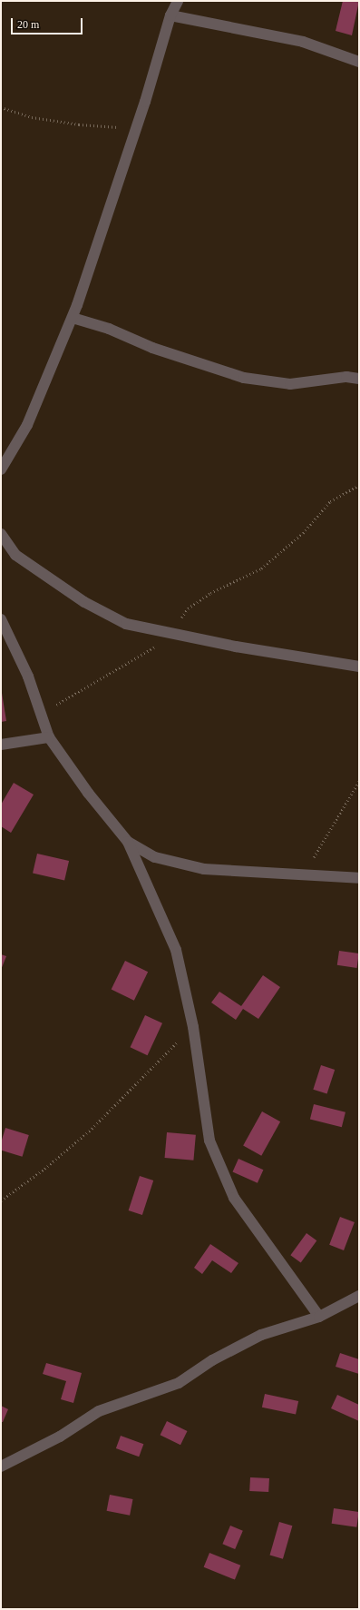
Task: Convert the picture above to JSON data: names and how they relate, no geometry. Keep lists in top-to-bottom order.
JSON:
{
  "scale_bar": "20 m"
}
